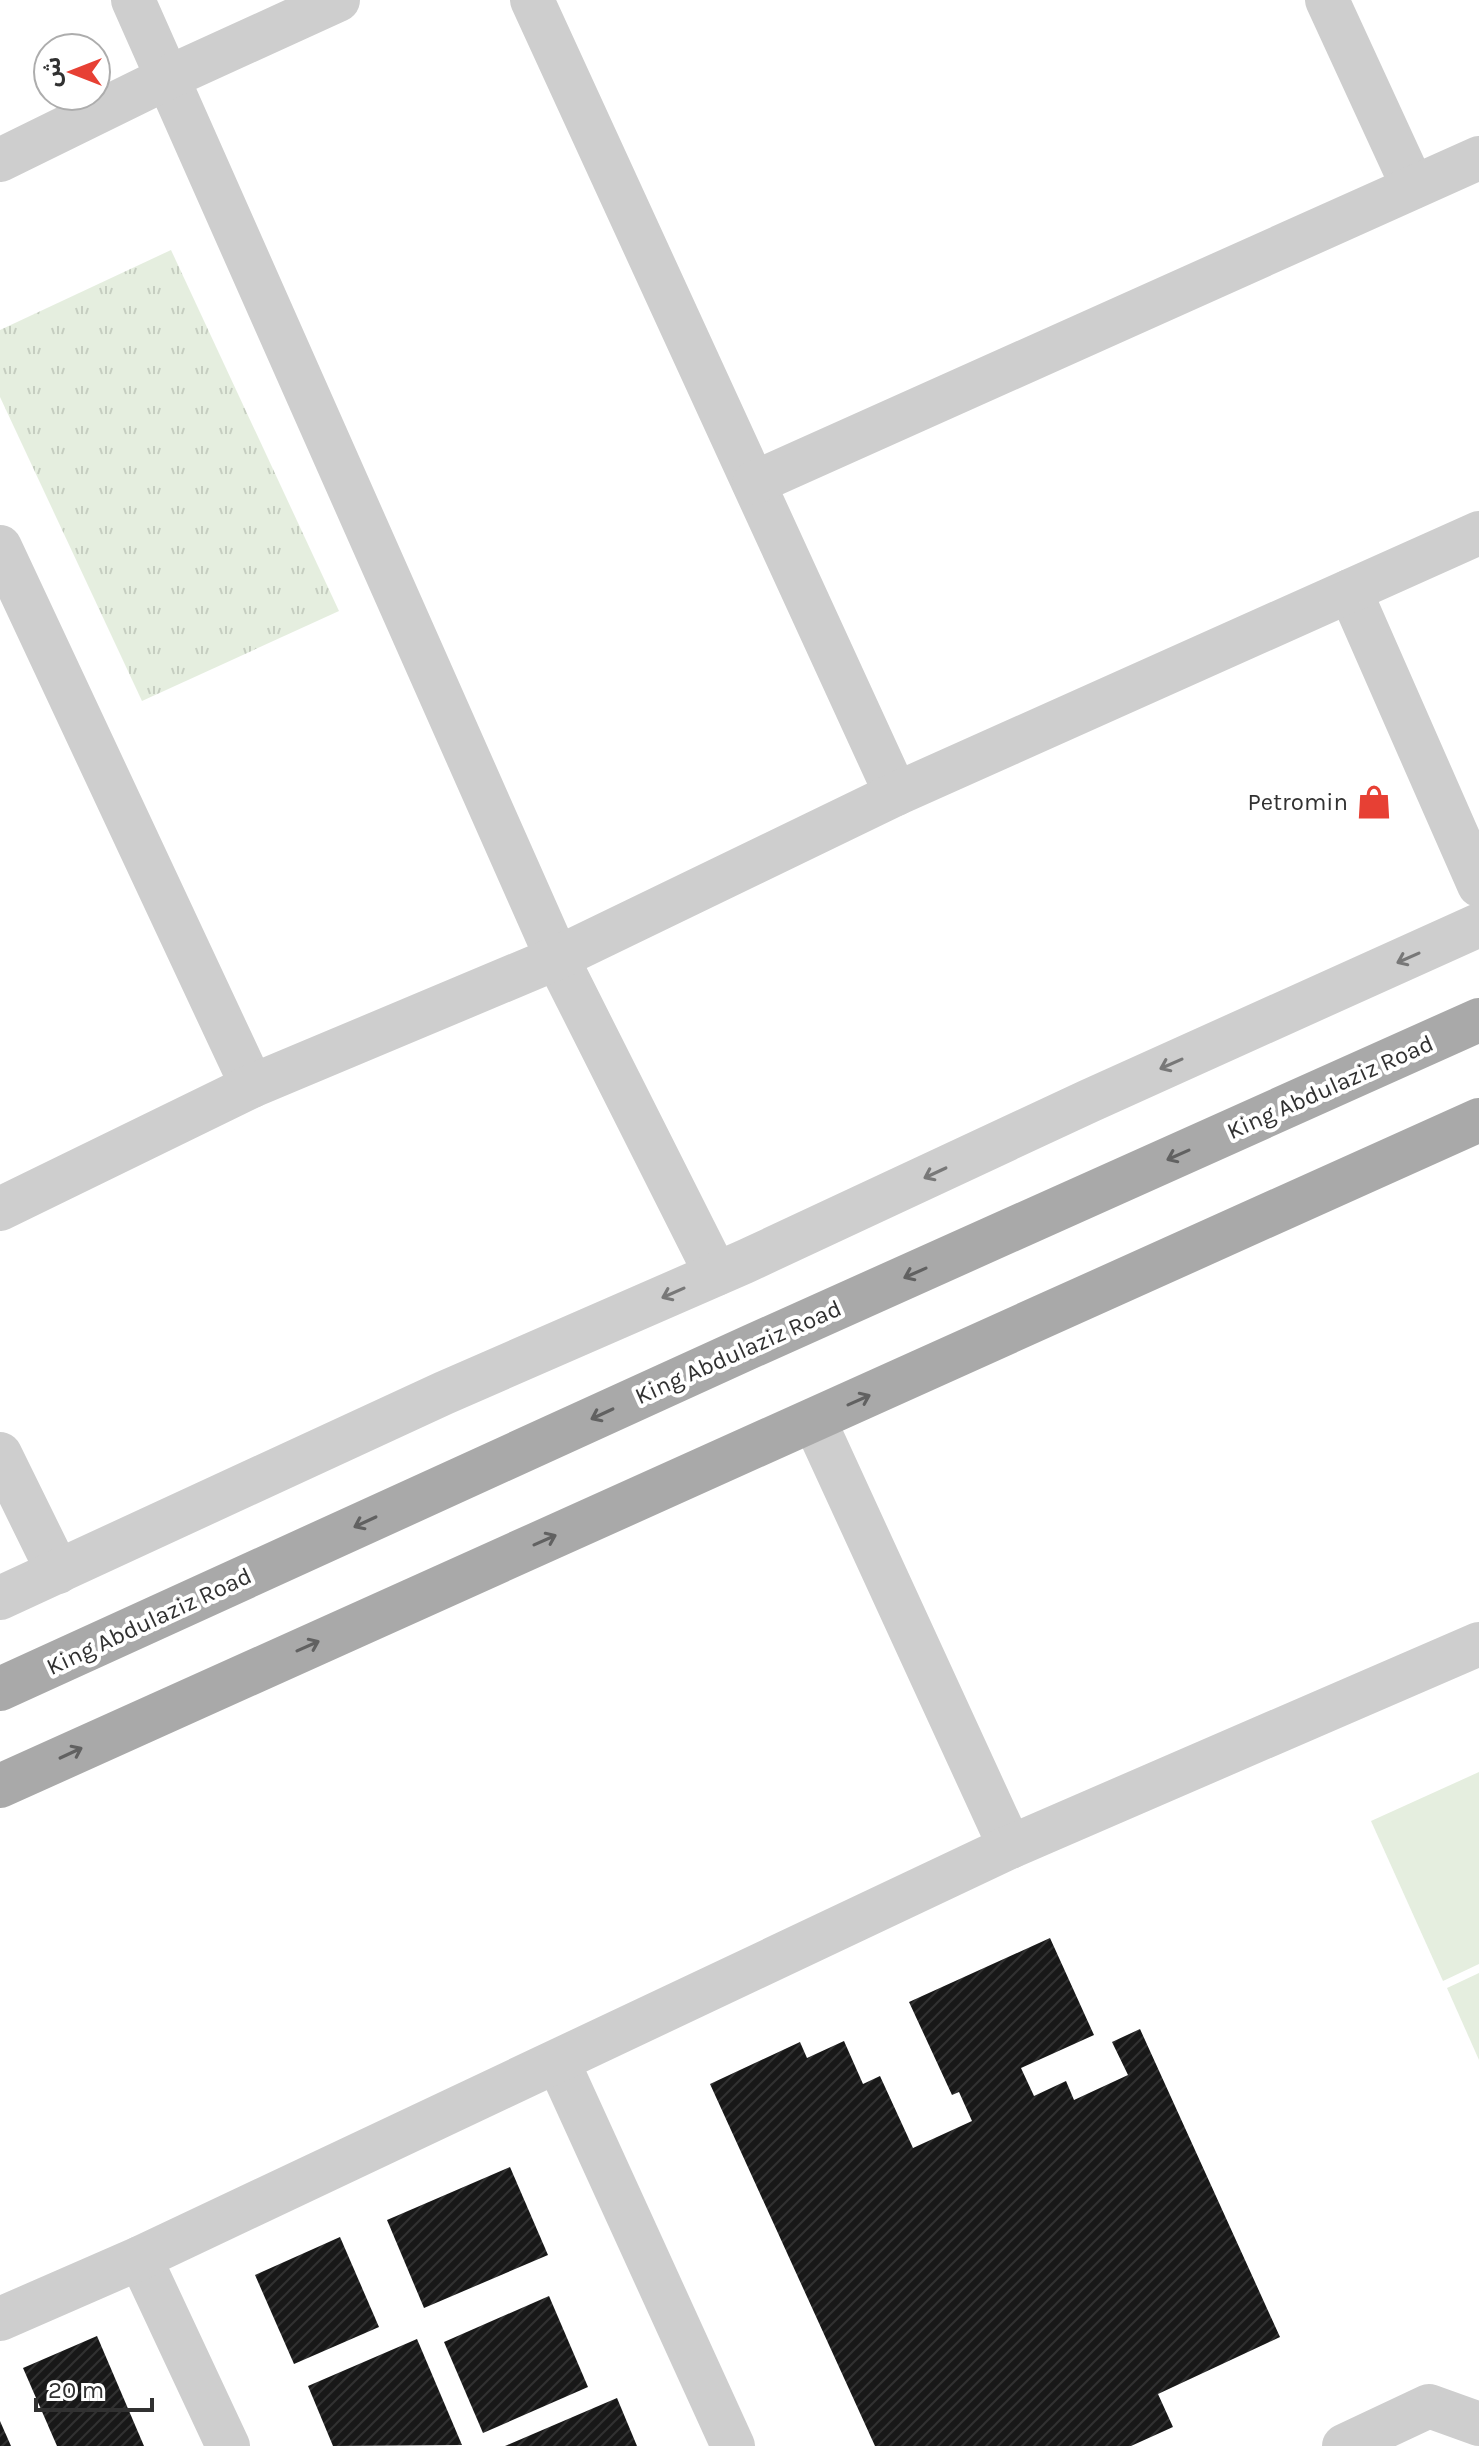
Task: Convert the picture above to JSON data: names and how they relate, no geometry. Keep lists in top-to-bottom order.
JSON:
{
  "streets": {
    "main road": ["King Abdulaziz Road"]
  },
  "places": {
    "shop": ["Petromin"]
  },
  "scale_bar": "20 m",
  "north": "left"
}
